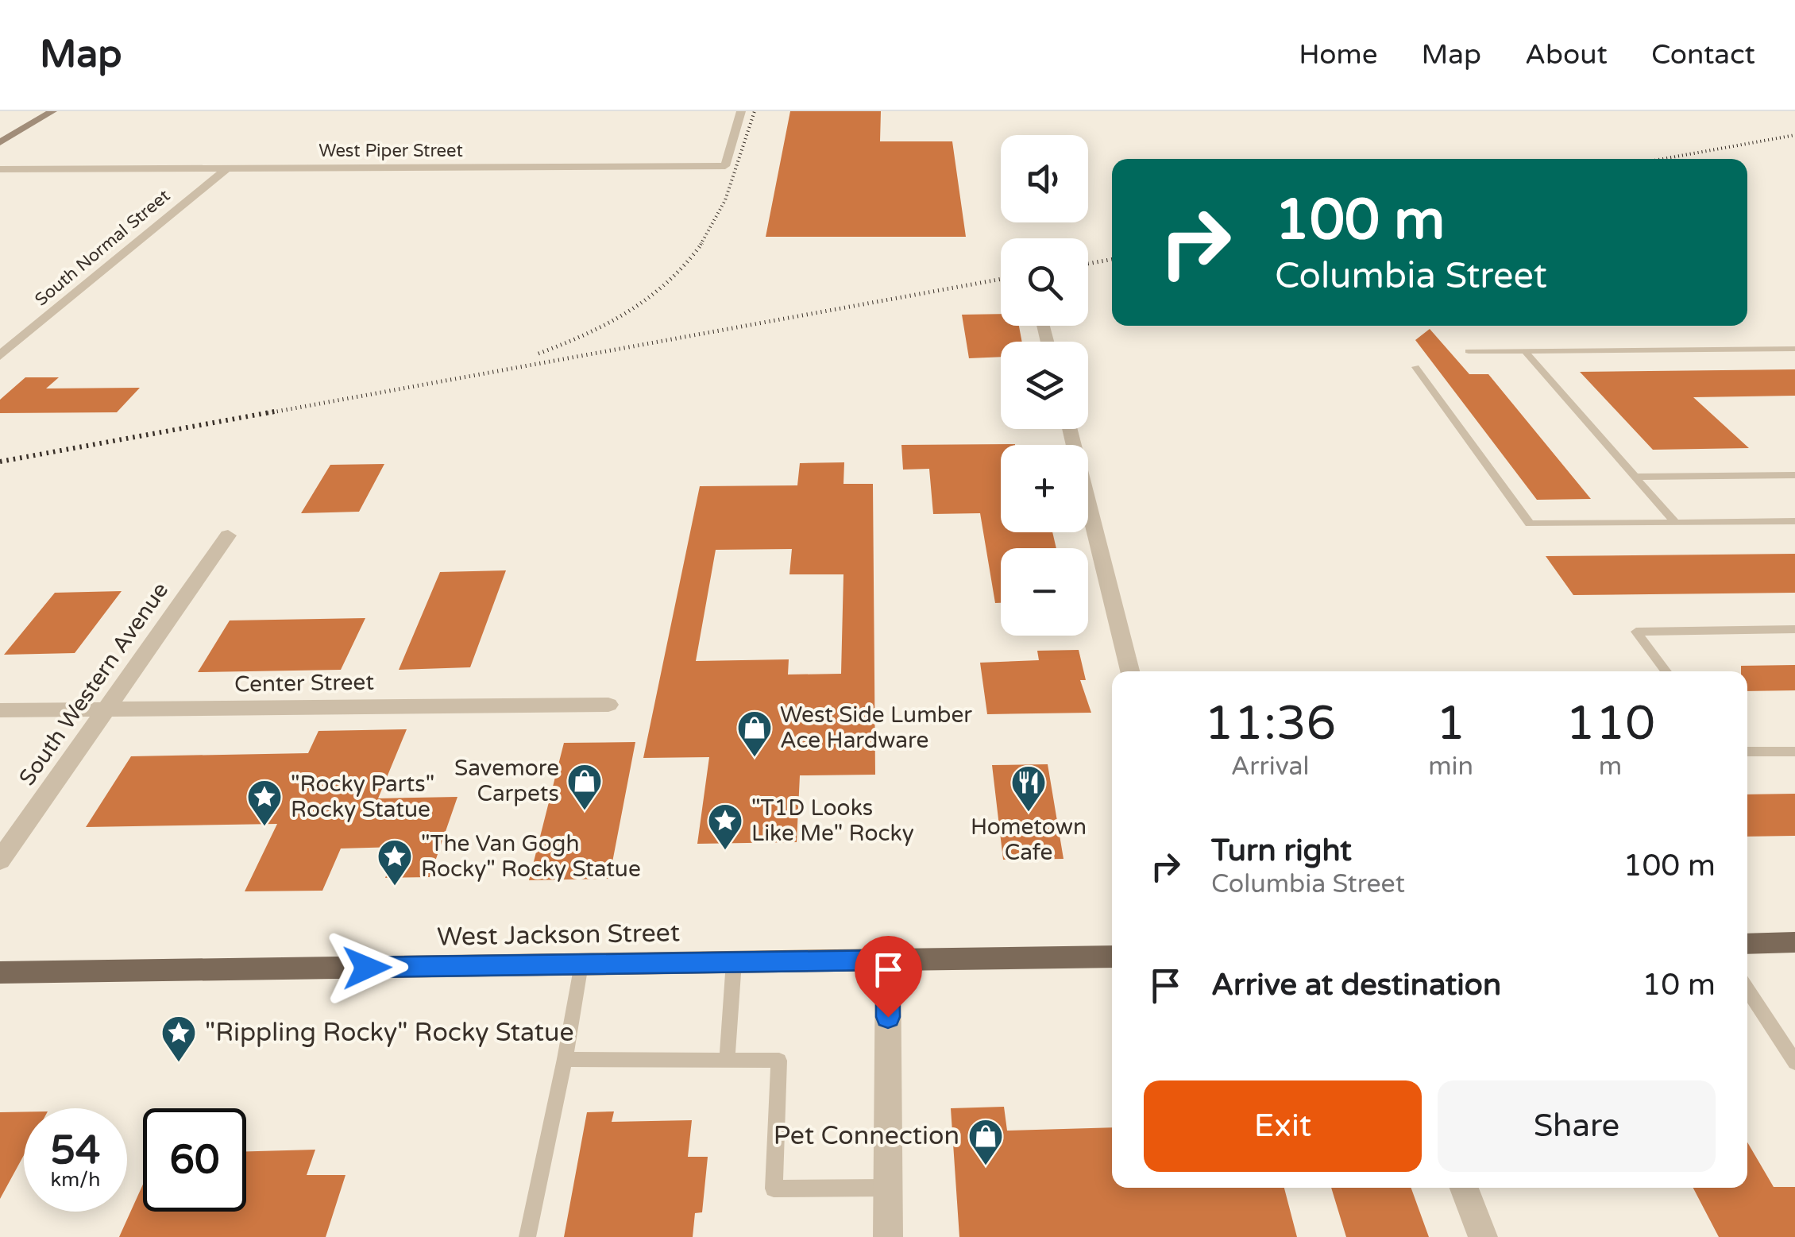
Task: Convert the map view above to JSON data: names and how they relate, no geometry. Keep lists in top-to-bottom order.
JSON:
{
  "streets": {
    "main road": ["West Jackson Street"],
    "street": [
      "West Piper Street",
      "South Normal Street",
      "Center Street",
      "South Western Avenue"
    ]
  },
  "crossings": [
    ["West Piper Street", "South Normal Street"],
    ["Center Street", "South Western Avenue"]
  ],
  "places": {
    "shop": ["West Side Lumber Ace Hardware", "Savemore Carpets", "Pet Connection"],
    "restaurant": ["Hometown Cafe"],
    "place": [
      "\"Rocky Parts\" Rocky Statue",
      "\"T1D Looks Like Me\" Rocky",
      "\"The Van Gogh Rocky\" Rocky Statue",
      "\"Rippling Rocky\" Rocky Statue"
    ]
  },
  "page": {
    "header": "Map",
    "nav": [
      "Home",
      "Map",
      "About",
      "Contact"
    ],
    "map_buttons": ["+", "−"],
    "turn": ["100 m", "Columbia Street"],
    "eta": [
      "11:36",
      "Arrival",
      "1",
      "min",
      "110",
      "m"
    ],
    "list": [
      {
        "name": "Turn right",
        "note": "Columbia Street",
        "value": "100 m"
      },
      {
        "name": "Arrive at destination",
        "value": "10 m"
      }
    ],
    "buttons": ["Exit", "Share"],
    "speed": "54 km/h",
    "limit": "60"
  }
}
